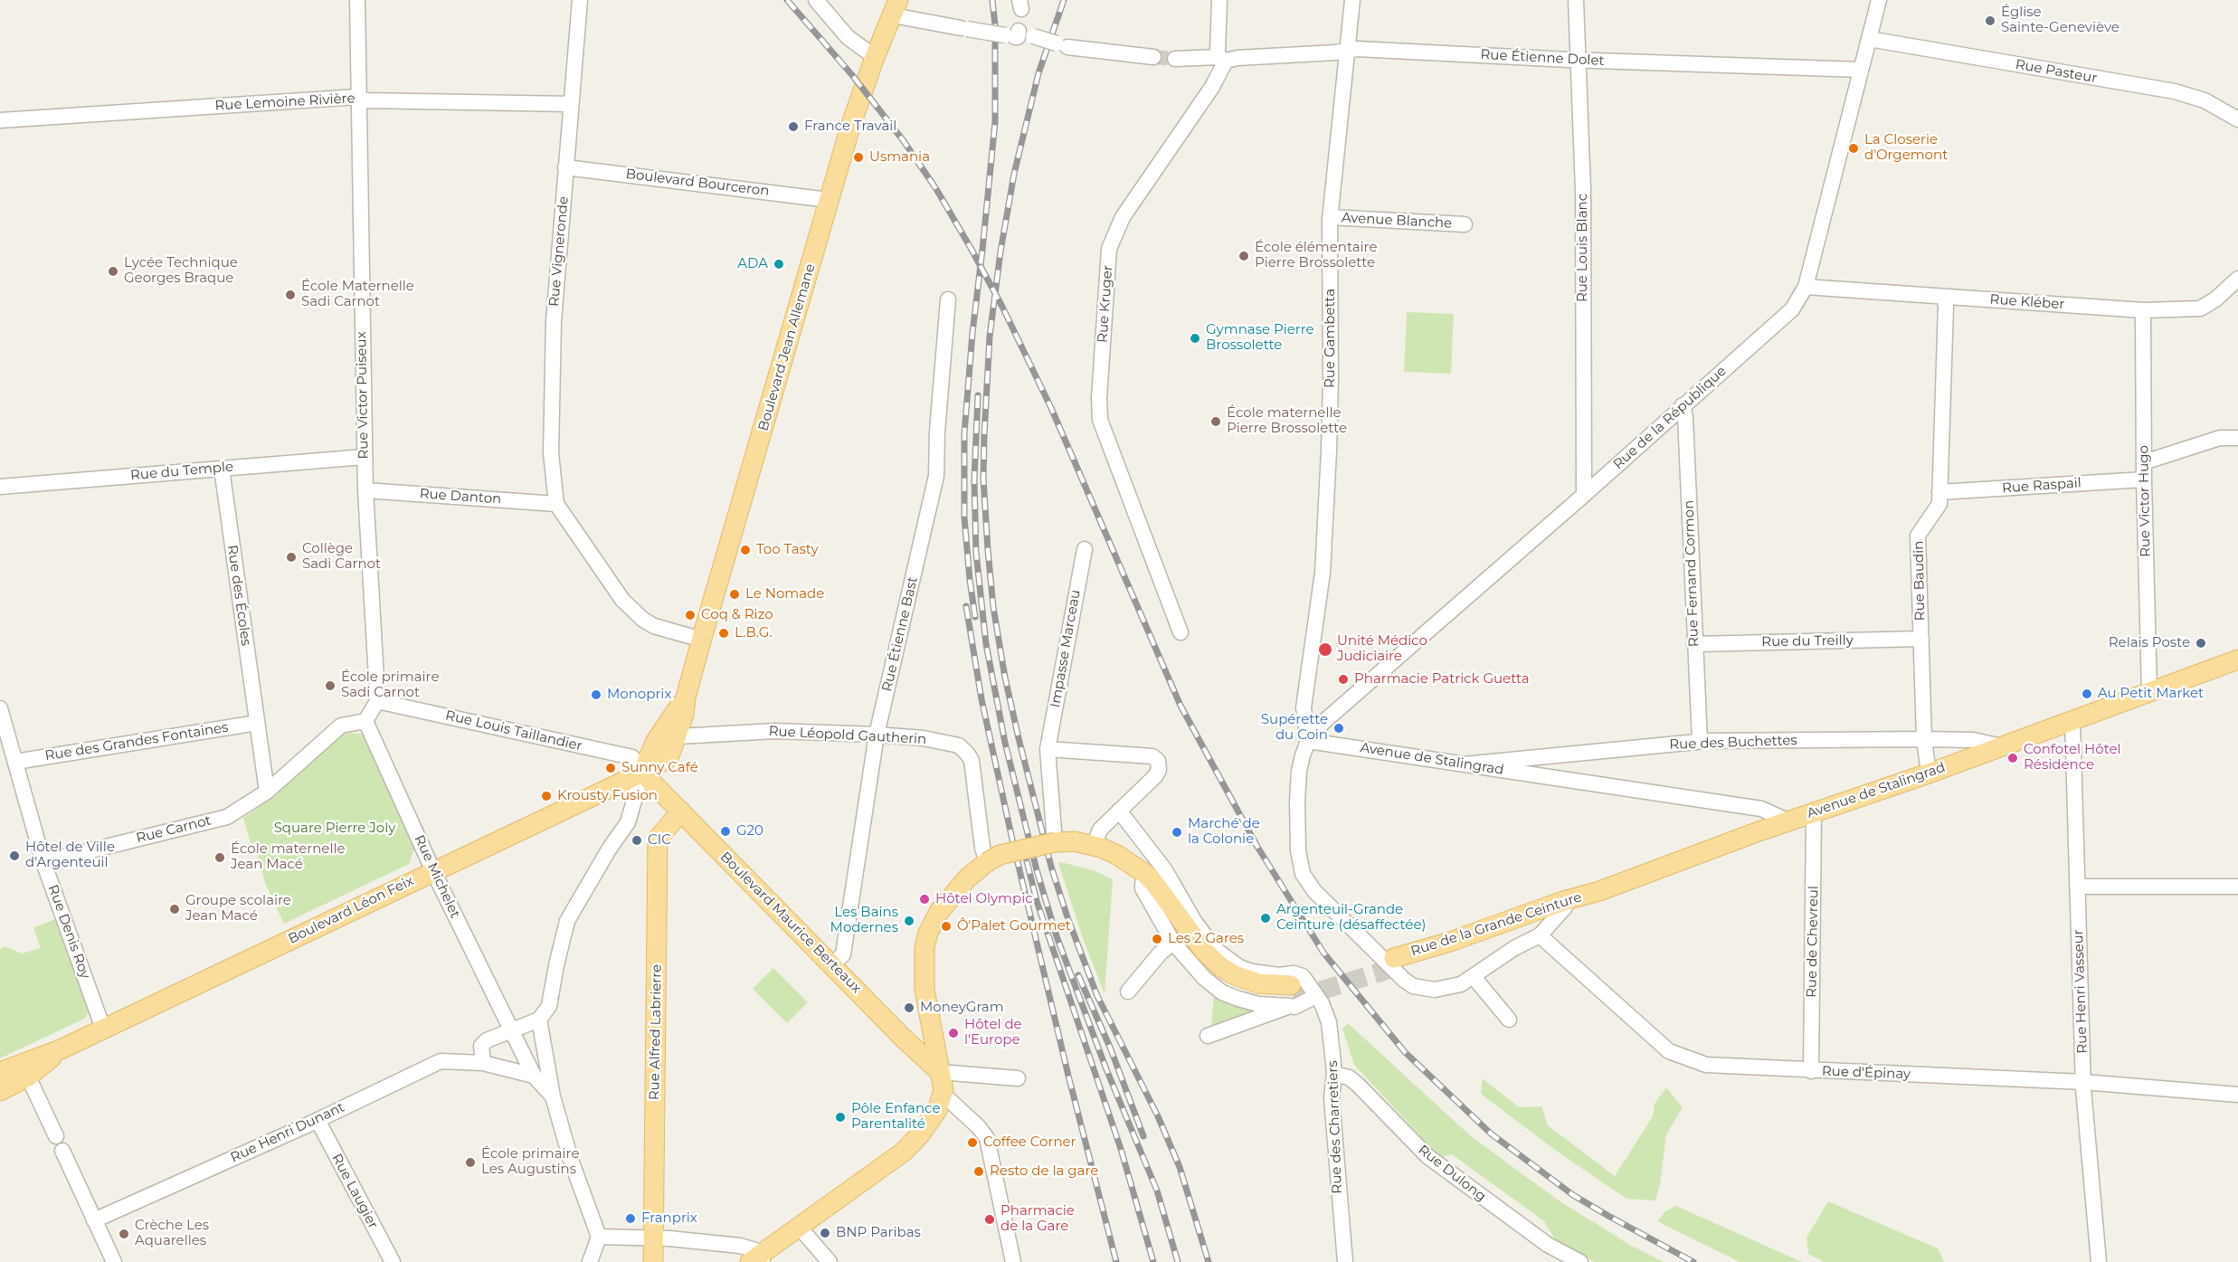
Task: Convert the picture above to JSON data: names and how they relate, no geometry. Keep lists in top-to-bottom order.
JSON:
{
  "streets": {
    "main road": [
      "Boulevard Jean Allemane",
      "Avenue de Stalingrad",
      "Boulevard Léon Feix",
      "Boulevard Maurice Berteaux",
      "Rue de la Grande Ceinture",
      "Rue Alfred Labrierre"
    ],
    "street": [
      "Rue Étienne Dolet",
      "Rue Pasteur",
      "Rue Lemoine Rivière",
      "Boulevard Bourceron",
      "Avenue Blanche",
      "Rue Louis Blanc",
      "Rue Vigneronde",
      "Rue Kléber",
      "Rue Kruger",
      "Rue Gambetta",
      "Rue Victor Puiseux",
      "Rue de la République",
      "Rue du Temple",
      "Rue Raspail",
      "Rue Danton",
      "Rue Victor Hugo",
      "Rue Fernand Cormon",
      "Rue Baudin",
      "Rue des Écoles",
      "Rue Étienne Bast",
      "Rue du Treilly",
      "Impasse Marceau",
      "Rue Louis Taillandier",
      "Rue Léopold Gautherin",
      "Rue des Grandes Fontaines",
      "Rue des Buchettes",
      "Rue Carnot",
      "Rue Michelet",
      "Rue Denis Roy",
      "Rue de Chevreul",
      "Rue Henri Vasseur",
      "Rue d'Épinay",
      "Rue des Charretiers",
      "Rue Henri Dunant",
      "Rue Dulong",
      "Rue Laugier"
    ]
  },
  "crossings": [
    ["Rue Étienne Dolet", "Rue Louis Blanc"],
    ["Rue Étienne Dolet", "Rue Kruger"],
    ["Rue Étienne Dolet", "Rue Gambetta"],
    ["Rue Étienne Dolet", "Rue de la République"],
    ["Rue Pasteur", "Rue de la République"],
    ["Rue Lemoine Rivière", "Rue Vigneronde"],
    ["Rue Lemoine Rivière", "Rue Victor Puiseux"],
    ["Boulevard Bourceron", "Rue Vigneronde"],
    ["Boulevard Bourceron", "Boulevard Jean Allemane"],
    ["Avenue Blanche", "Rue Gambetta"],
    ["Rue Louis Blanc", "Rue de la République"],
    ["Rue Vigneronde", "Rue Danton"],
    ["Rue Kléber", "Rue de la République"],
    ["Rue Kléber", "Rue Victor Hugo"],
    ["Rue Kléber", "Rue Baudin"],
    ["Rue Gambetta", "Rue de la République"],
    ["Rue Gambetta", "Avenue de Stalingrad"],
    ["Rue Gambetta", "Rue de la Grande Ceinture"],
    ["Boulevard Jean Allemane", "Rue Louis Taillandier"],
    ["Boulevard Jean Allemane", "Rue Léopold Gautherin"],
    ["Boulevard Jean Allemane", "Boulevard Léon Feix"],
    ["Boulevard Jean Allemane", "Boulevard Maurice Berteaux"],
    ["Rue Victor Puiseux", "Rue du Temple"],
    ["Rue Victor Puiseux", "Rue Danton"],
    ["Rue Victor Puiseux", "Rue Louis Taillandier"],
    ["Rue de la République", "Rue Fernand Cormon"],
    ["Rue de la République", "Avenue de Stalingrad"],
    ["Rue de la République", "Rue de la Grande Ceinture"],
    ["Rue du Temple", "Rue des Écoles"],
    ["Rue Raspail", "Rue Victor Hugo"],
    ["Rue Raspail", "Rue Baudin"],
    ["Rue Victor Hugo", "Avenue de Stalingrad"],
    ["Rue Fernand Cormon", "Rue du Treilly"],
    ["Rue Fernand Cormon", "Rue des Buchettes"],
    ["Rue Baudin", "Rue du Treilly"],
    ["Rue Baudin", "Rue des Buchettes"],
    ["Rue Baudin", "Avenue de Stalingrad"],
    ["Rue des Écoles", "Rue des Grandes Fontaines"],
    ["Rue des Écoles", "Rue Carnot"],
    ["Rue Étienne Bast", "Rue Léopold Gautherin"],
    ["Rue Étienne Bast", "Boulevard Maurice Berteaux"],
    ["Rue Louis Taillandier", "Boulevard Léon Feix"],
    ["Rue Louis Taillandier", "Boulevard Maurice Berteaux"],
    ["Rue des Grandes Fontaines", "Rue Denis Roy"],
    ["Rue des Buchettes", "Avenue de Stalingrad"],
    ["Avenue de Stalingrad", "Rue de la Grande Ceinture"],
    ["Avenue de Stalingrad", "Rue de Chevreul"],
    ["Avenue de Stalingrad", "Rue Henri Vasseur"],
    ["Rue Carnot", "Rue Michelet"],
    ["Rue Carnot", "Rue Denis Roy"],
    ["Rue Michelet", "Boulevard Léon Feix"],
    ["Rue Michelet", "Rue Henri Dunant"],
    ["Boulevard Léon Feix", "Boulevard Maurice Berteaux"],
    ["Boulevard Léon Feix", "Rue Denis Roy"],
    ["Boulevard Maurice Berteaux", "Rue Alfred Labrierre"],
    ["Rue de la Grande Ceinture", "Rue d'Épinay"],
    ["Rue de Chevreul", "Rue d'Épinay"],
    ["Rue Henri Vasseur", "Rue d'Épinay"],
    ["Rue des Charretiers", "Rue Dulong"],
    ["Rue Henri Dunant", "Rue Laugier"]
  ],
  "parks": ["Square Pierre Joly"],
  "places": [
    "Église Sainte-Geneviève",
    "France Travail",
    "La Closerie d'Orgemont",
    "Usmania",
    "École élémentaire Pierre Brossolette",
    "ADA",
    "Lycée Technique Georges Braque",
    "École Maternelle Sadi Carnot",
    "Gymnase Pierre Brossolette",
    "École maternelle Pierre Brossolette",
    "Too Tasty",
    "Collège Sadi Carnot",
    "Le Nomade",
    "Coq & Rizo",
    "L.B.G.",
    "Relais Poste",
    "Unité Médico Judiciaire",
    "Pharmacie Patrick Guetta",
    "École primaire Sadi Carnot",
    "Au Petit Market",
    "Monoprix",
    "Supérette du Coin",
    "Confotel Hôtel Résidence",
    "Sunny Café",
    "Krousty Fusion",
    "G20",
    "Marché de la Colonie",
    "CIC",
    "Hôtel de Ville d'Argenteuil",
    "École maternelle Jean Macé",
    "Hôtel Olympic",
    "Groupe scolaire Jean Macé",
    "Argenteuil-Grande Ceinture (désaffectée)",
    "Les Bains Modernes",
    "Ô'Palet Gourmet",
    "Les 2 Gares",
    "MoneyGram",
    "Hôtel de l'Europe",
    "Pôle Enfance Parentalité",
    "Coffee Corner",
    "École primaire Les Augustins",
    "Resto de la gare",
    "Franprix",
    "Pharmacie de la Gare",
    "BNP Paribas",
    "Crèche Les Aquarelles"
  ]
}
